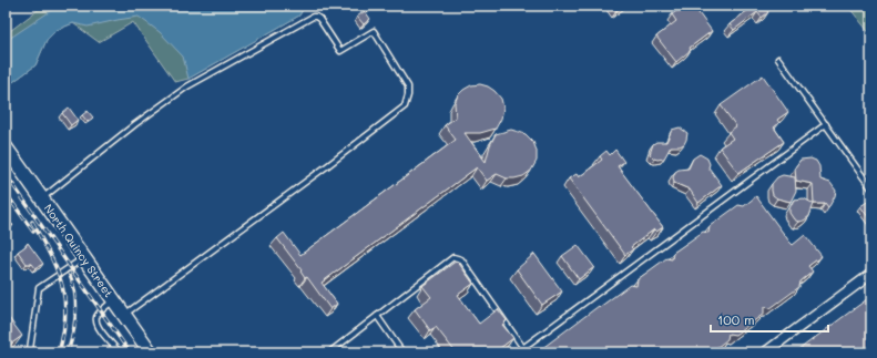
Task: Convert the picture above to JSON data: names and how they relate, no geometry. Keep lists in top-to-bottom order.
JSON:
{
  "streets": {
    "street": ["North Quincy Street"]
  },
  "scale_bar": "100 m"
}
